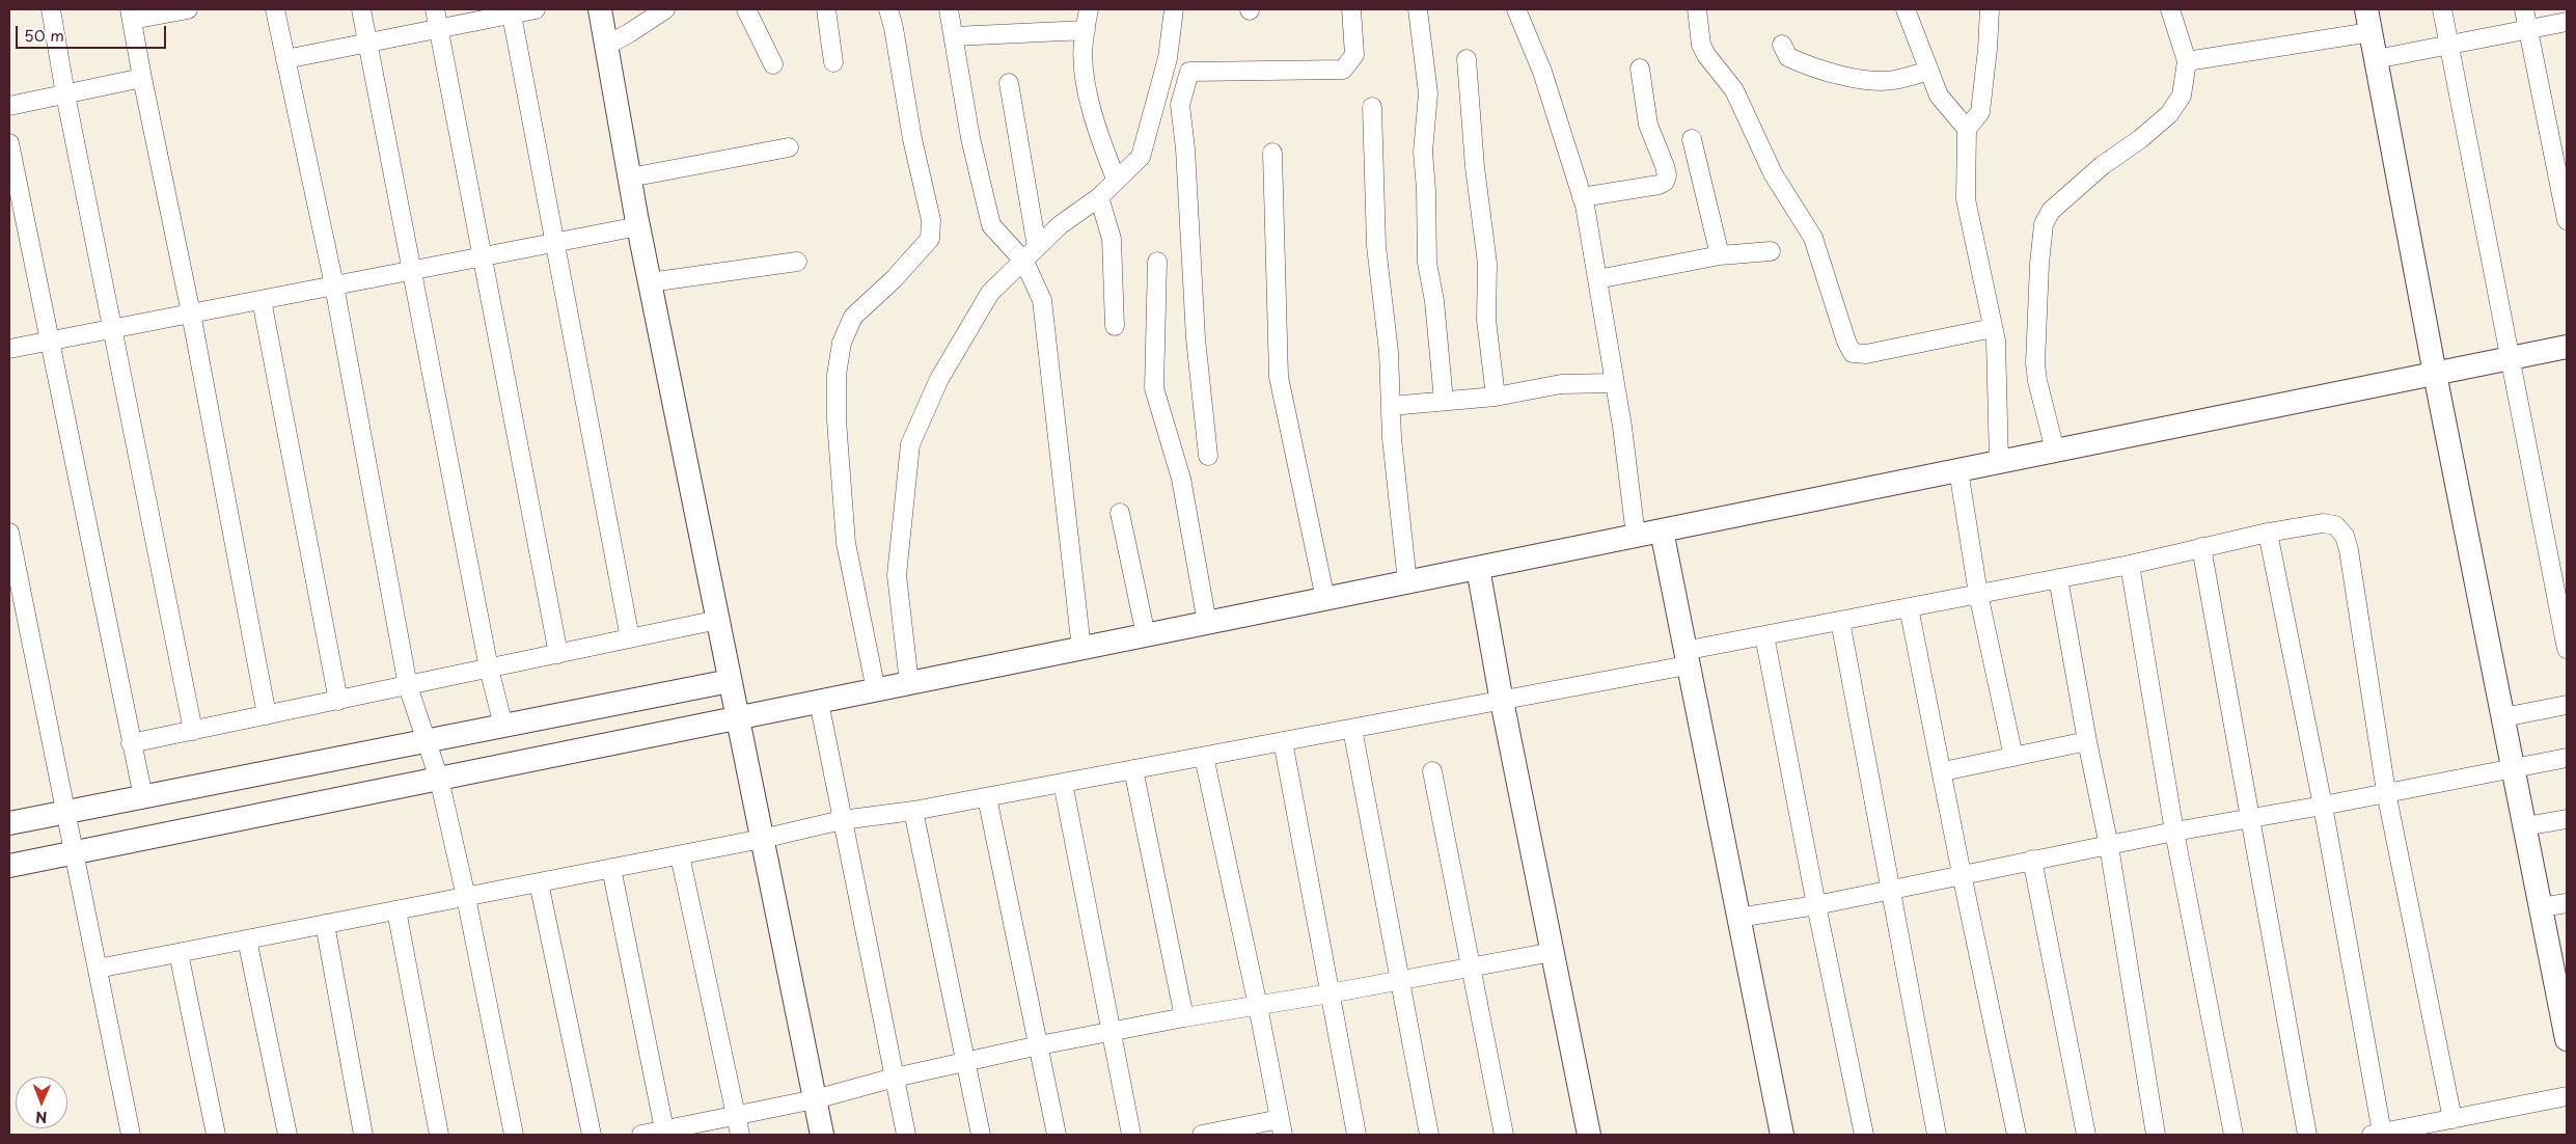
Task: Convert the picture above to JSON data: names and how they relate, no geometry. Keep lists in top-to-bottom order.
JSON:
{
  "scale_bar": "50 m",
  "north": "bottom"
}
